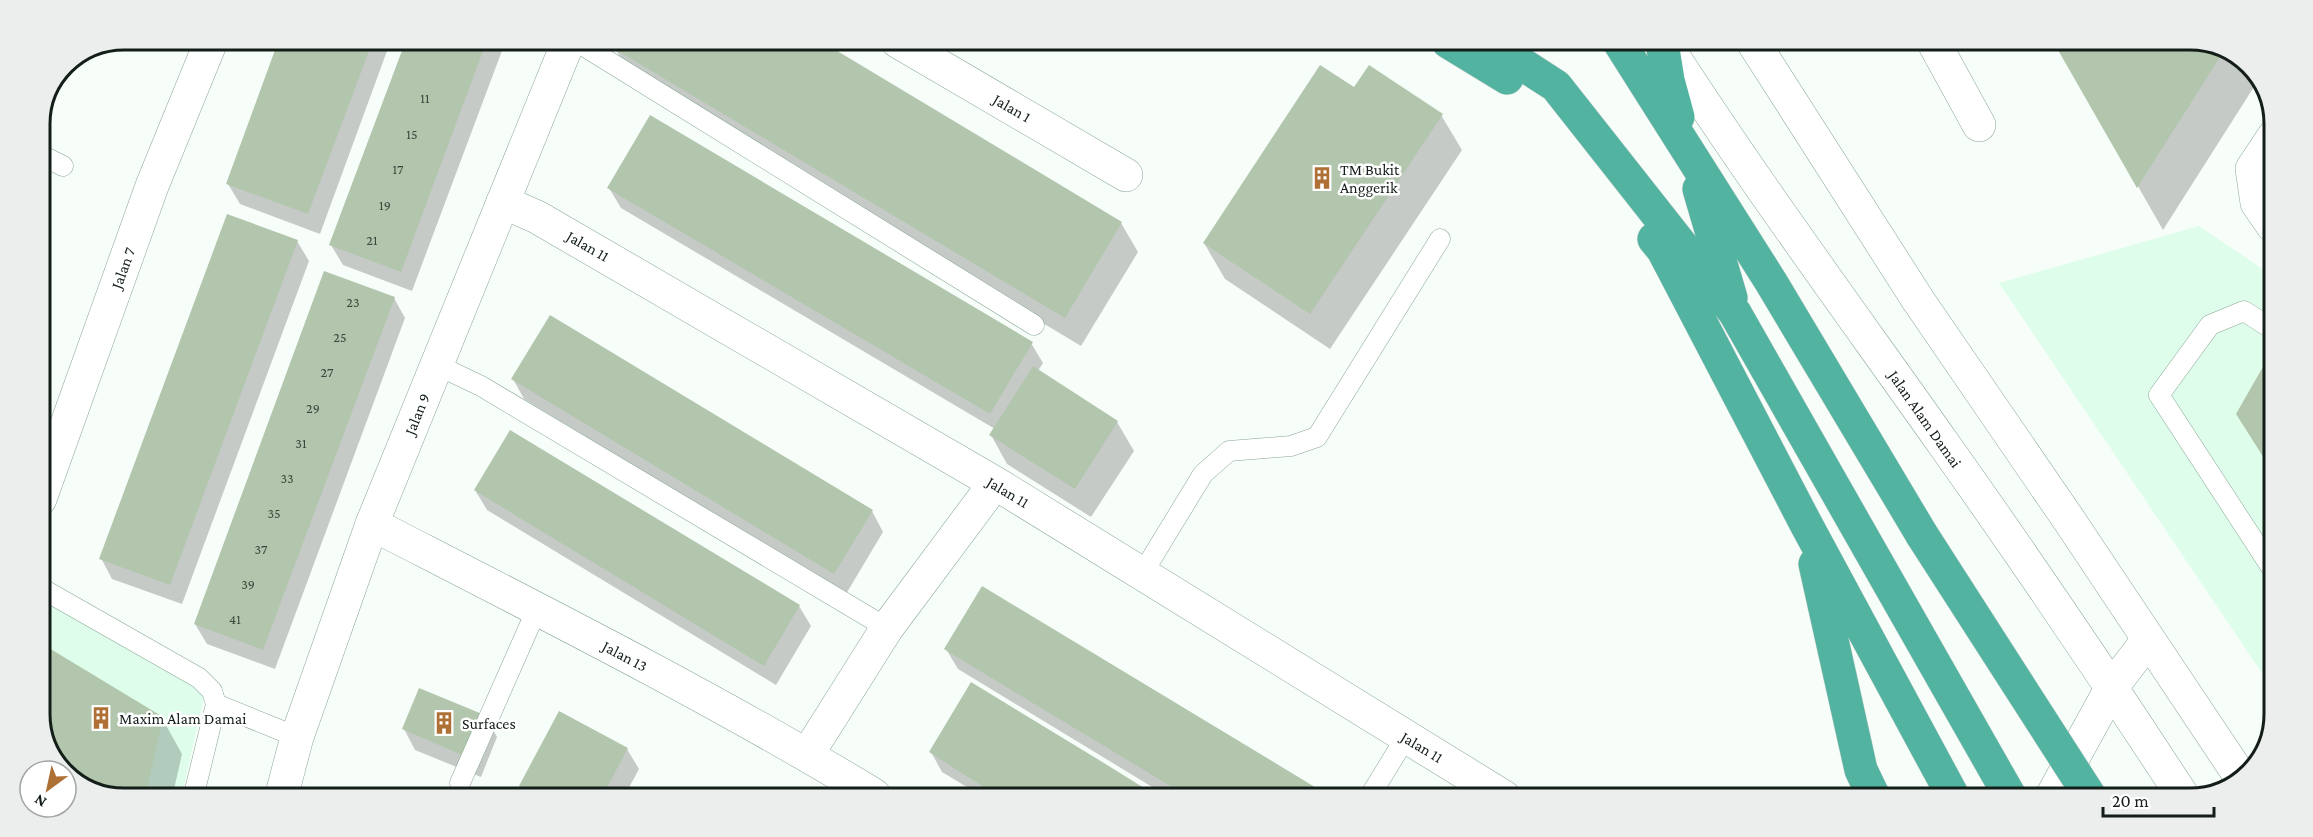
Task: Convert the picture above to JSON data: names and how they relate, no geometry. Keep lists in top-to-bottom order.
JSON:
{
  "streets": {
    "street": [
      "Jalan 1",
      "Jalan 11",
      "Jalan 7",
      "Jalan 9",
      "Jalan Alam Damai",
      "Jalan 13"
    ]
  },
  "crossings": [
    ["Jalan 11", "Jalan 9"],
    ["Jalan 9", "Jalan 13"]
  ],
  "places": {
    "building": ["TM Bukit Anggerik", "Maxim Alam Damai", "Surfaces"]
  },
  "house_numbers": [
    "11",
    "15",
    "17",
    "19",
    "21",
    "23",
    "25",
    "27",
    "29",
    "31",
    "33",
    "35",
    "37",
    "39",
    "41"
  ],
  "scale_bar": "20 m",
  "north": "bottom left"
}
